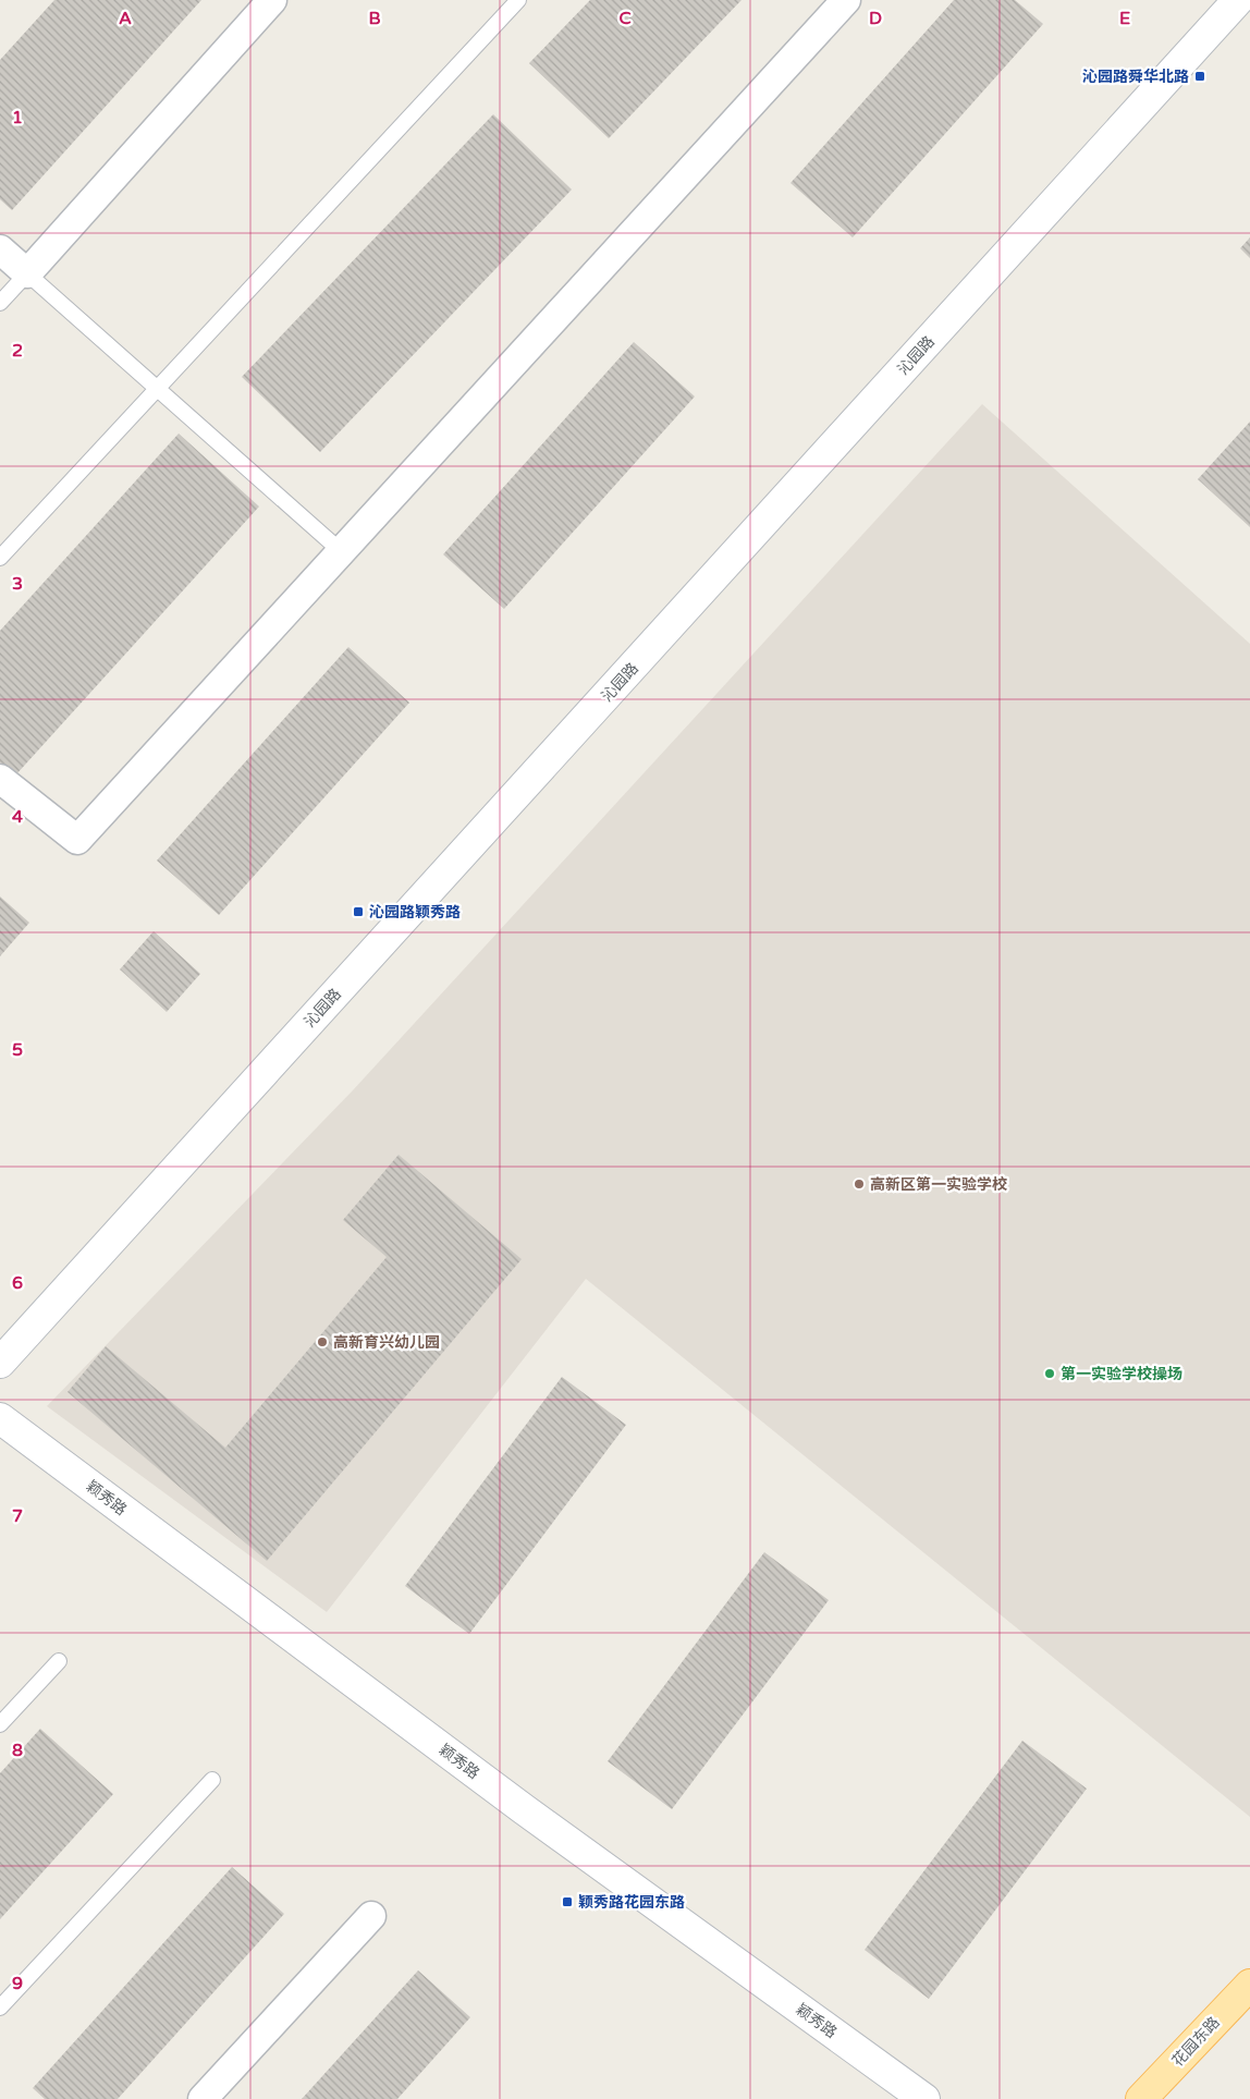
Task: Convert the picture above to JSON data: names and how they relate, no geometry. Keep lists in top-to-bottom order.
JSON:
{
  "streets": {
    "main road": ["花园东路"],
    "street": ["沁园路", "颖秀路"]
  },
  "places": {
    "transit": ["沁园路舜华北路", "沁园路颖秀路", "颖秀路花园东路"],
    "other": ["高新区第一实验学校", "高新育兴幼儿园", "第一实验学校操场"]
  },
  "grid": {
    "columns": [
      "A",
      "B",
      "C",
      "D",
      "E"
    ],
    "rows": [
      "1",
      "2",
      "3",
      "4",
      "5",
      "6",
      "7",
      "8",
      "9"
    ]
  }
}
